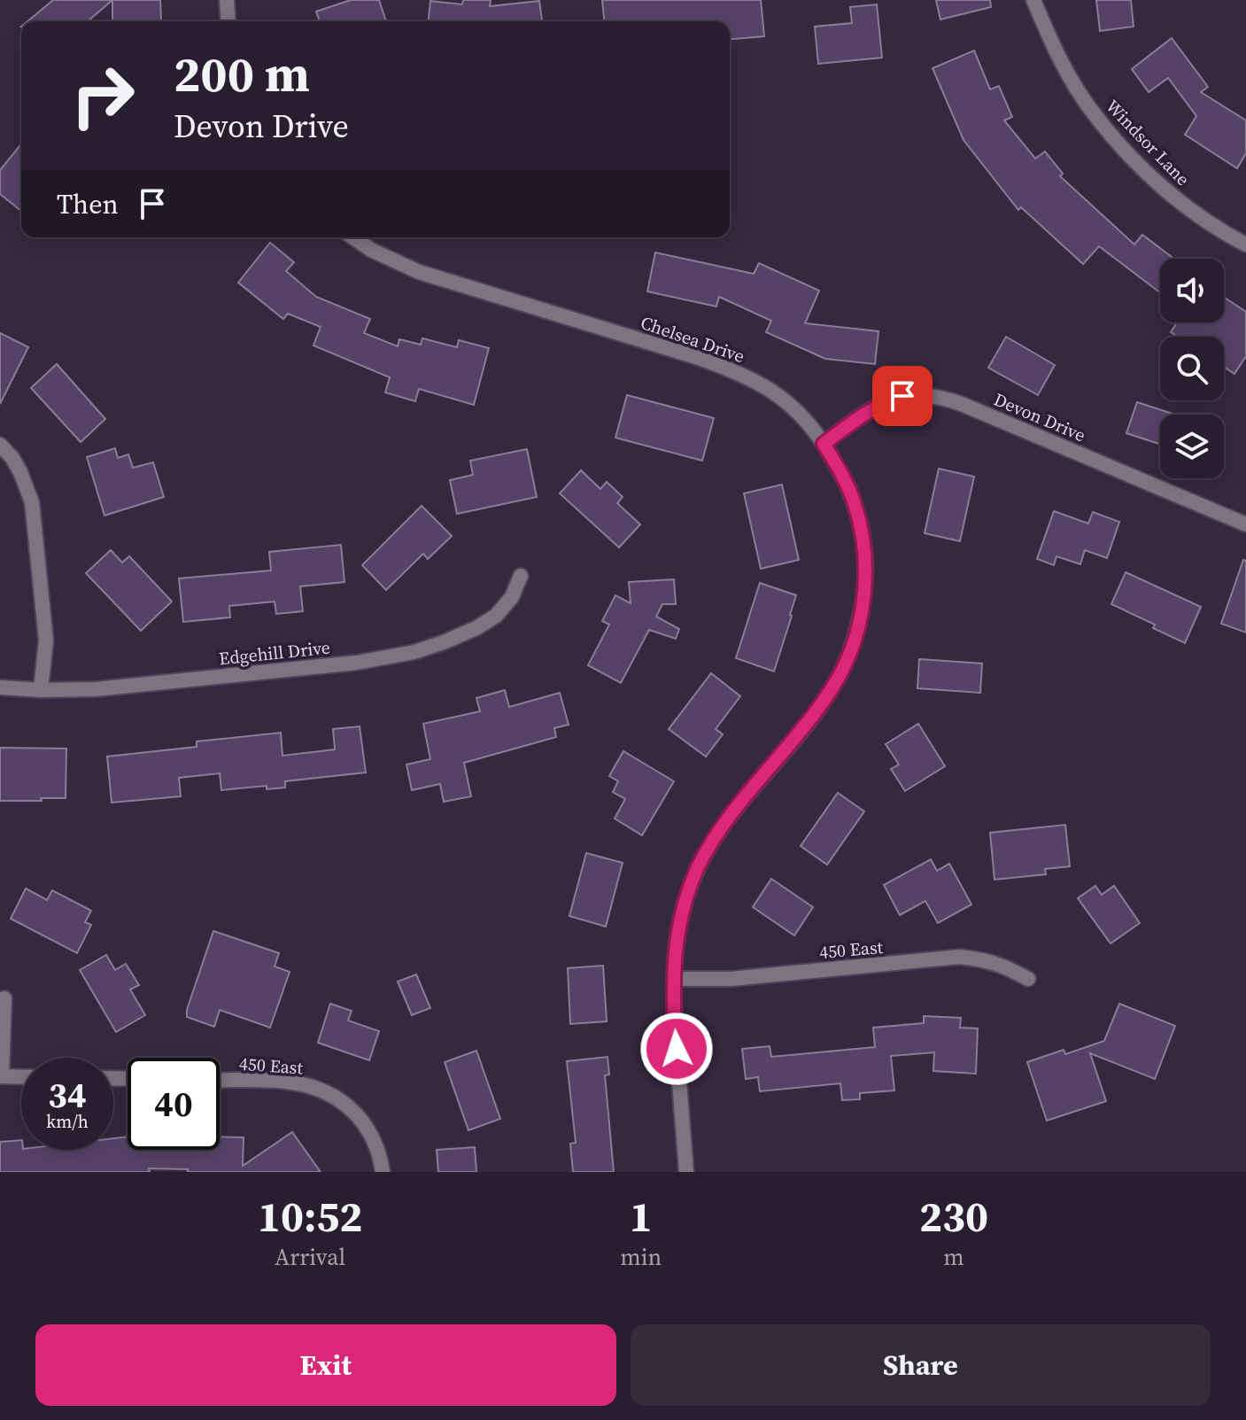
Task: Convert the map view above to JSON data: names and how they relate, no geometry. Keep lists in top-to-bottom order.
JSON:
{
  "streets": {
    "street": [
      "Windsor Lane",
      "Chelsea Drive",
      "Devon Drive",
      "Edgehill Drive",
      "450 East"
    ]
  },
  "crossings": [
    ["Chelsea Drive", "Devon Drive"],
    ["Chelsea Drive", "450 East"]
  ],
  "page": {
    "turn": ["200 m", "Devon Drive"],
    "then": "Then",
    "speed": "34 km/h",
    "limit": "40",
    "eta": [
      "10:52",
      "Arrival",
      "1",
      "min",
      "230",
      "m"
    ],
    "buttons": ["Exit", "Share"]
  }
}
